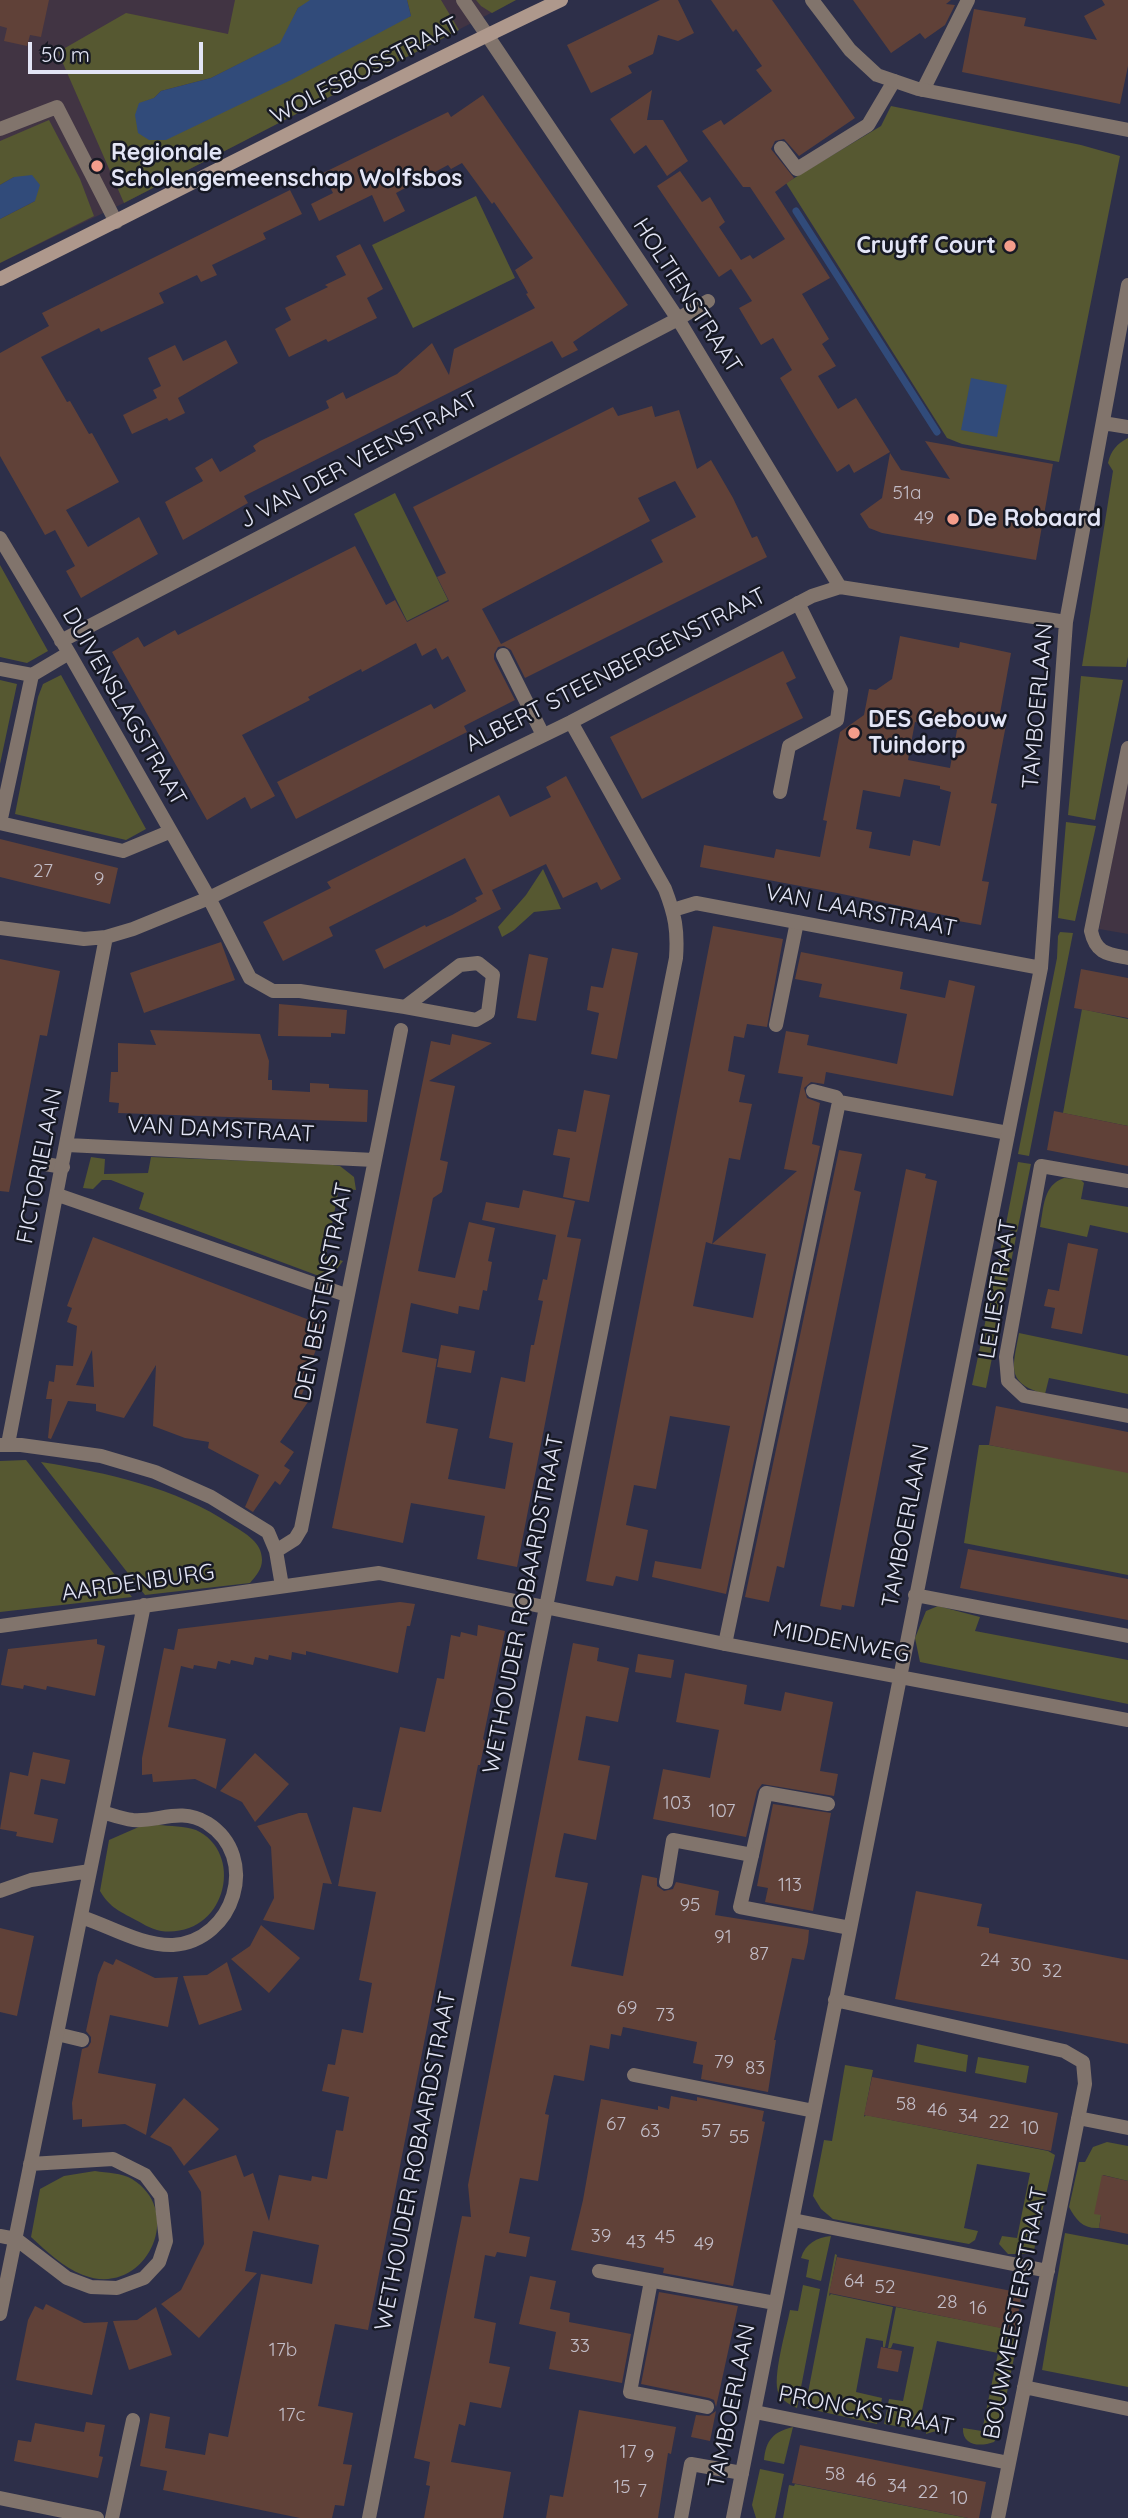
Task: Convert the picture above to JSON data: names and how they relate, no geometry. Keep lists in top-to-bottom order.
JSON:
{
  "streets": {
    "street": [
      "WOLFSBOSSTRAAT",
      "HOLTIENSTRAAT",
      "J VAN DER VEENSTRAAT",
      "ALBERT STEENBERGENSTRAAT",
      "TAMBOERLAAN",
      "DUIVENSLAGSTRAAT",
      "VAN LAARSTRAAT",
      "VAN DAMSTRAAT",
      "FICTORIELAAN",
      "LELIESTRAAT",
      "DEN BESTENSTRAAT",
      "AARDENBURG",
      "WETHOUDER ROBAARDSTRAAT",
      "MIDDENWEG",
      "BOUWMEESTERSTRAAT",
      "PRONCKSTRAAT"
    ]
  },
  "crossings": [
    ["WOLFSBOSSTRAAT", "HOLTIENSTRAAT"],
    ["HOLTIENSTRAAT", "J VAN DER VEENSTRAAT"],
    ["HOLTIENSTRAAT", "ALBERT STEENBERGENSTRAAT"],
    ["J VAN DER VEENSTRAAT", "DUIVENSLAGSTRAAT"],
    ["ALBERT STEENBERGENSTRAAT", "TAMBOERLAAN"],
    ["ALBERT STEENBERGENSTRAAT", "DUIVENSLAGSTRAAT"],
    ["ALBERT STEENBERGENSTRAAT", "FICTORIELAAN"],
    ["ALBERT STEENBERGENSTRAAT", "WETHOUDER ROBAARDSTRAAT"],
    ["TAMBOERLAAN", "VAN LAARSTRAAT"],
    ["TAMBOERLAAN", "MIDDENWEG"],
    ["TAMBOERLAAN", "BOUWMEESTERSTRAAT"],
    ["TAMBOERLAAN", "PRONCKSTRAAT"],
    ["VAN LAARSTRAAT", "WETHOUDER ROBAARDSTRAAT"],
    ["VAN DAMSTRAAT", "FICTORIELAAN"],
    ["VAN DAMSTRAAT", "DEN BESTENSTRAAT"],
    ["AARDENBURG", "WETHOUDER ROBAARDSTRAAT"],
    ["AARDENBURG", "MIDDENWEG"],
    ["WETHOUDER ROBAARDSTRAAT", "MIDDENWEG"],
    ["BOUWMEESTERSTRAAT", "PRONCKSTRAAT"]
  ],
  "places": [
    "Regionale Scholengemeenschap Wolfsbos",
    "Cruyff Court",
    "De Robaard",
    "DES Gebouw Tuindorp"
  ],
  "house_numbers": [
    "51a",
    "49",
    "27",
    "9",
    "103",
    "107",
    "113",
    "95",
    "91",
    "87",
    "24",
    "30",
    "32",
    "69",
    "73",
    "79",
    "83",
    "58",
    "46",
    "34",
    "22",
    "67",
    "10",
    "63",
    "57",
    "55",
    "39",
    "45",
    "43",
    "49",
    "64",
    "52",
    "28",
    "16",
    "33",
    "17b",
    "17c",
    "17",
    "9",
    "58",
    "46",
    "34",
    "15",
    "7",
    "22",
    "10"
  ],
  "scale_bar": "50 m"
}
